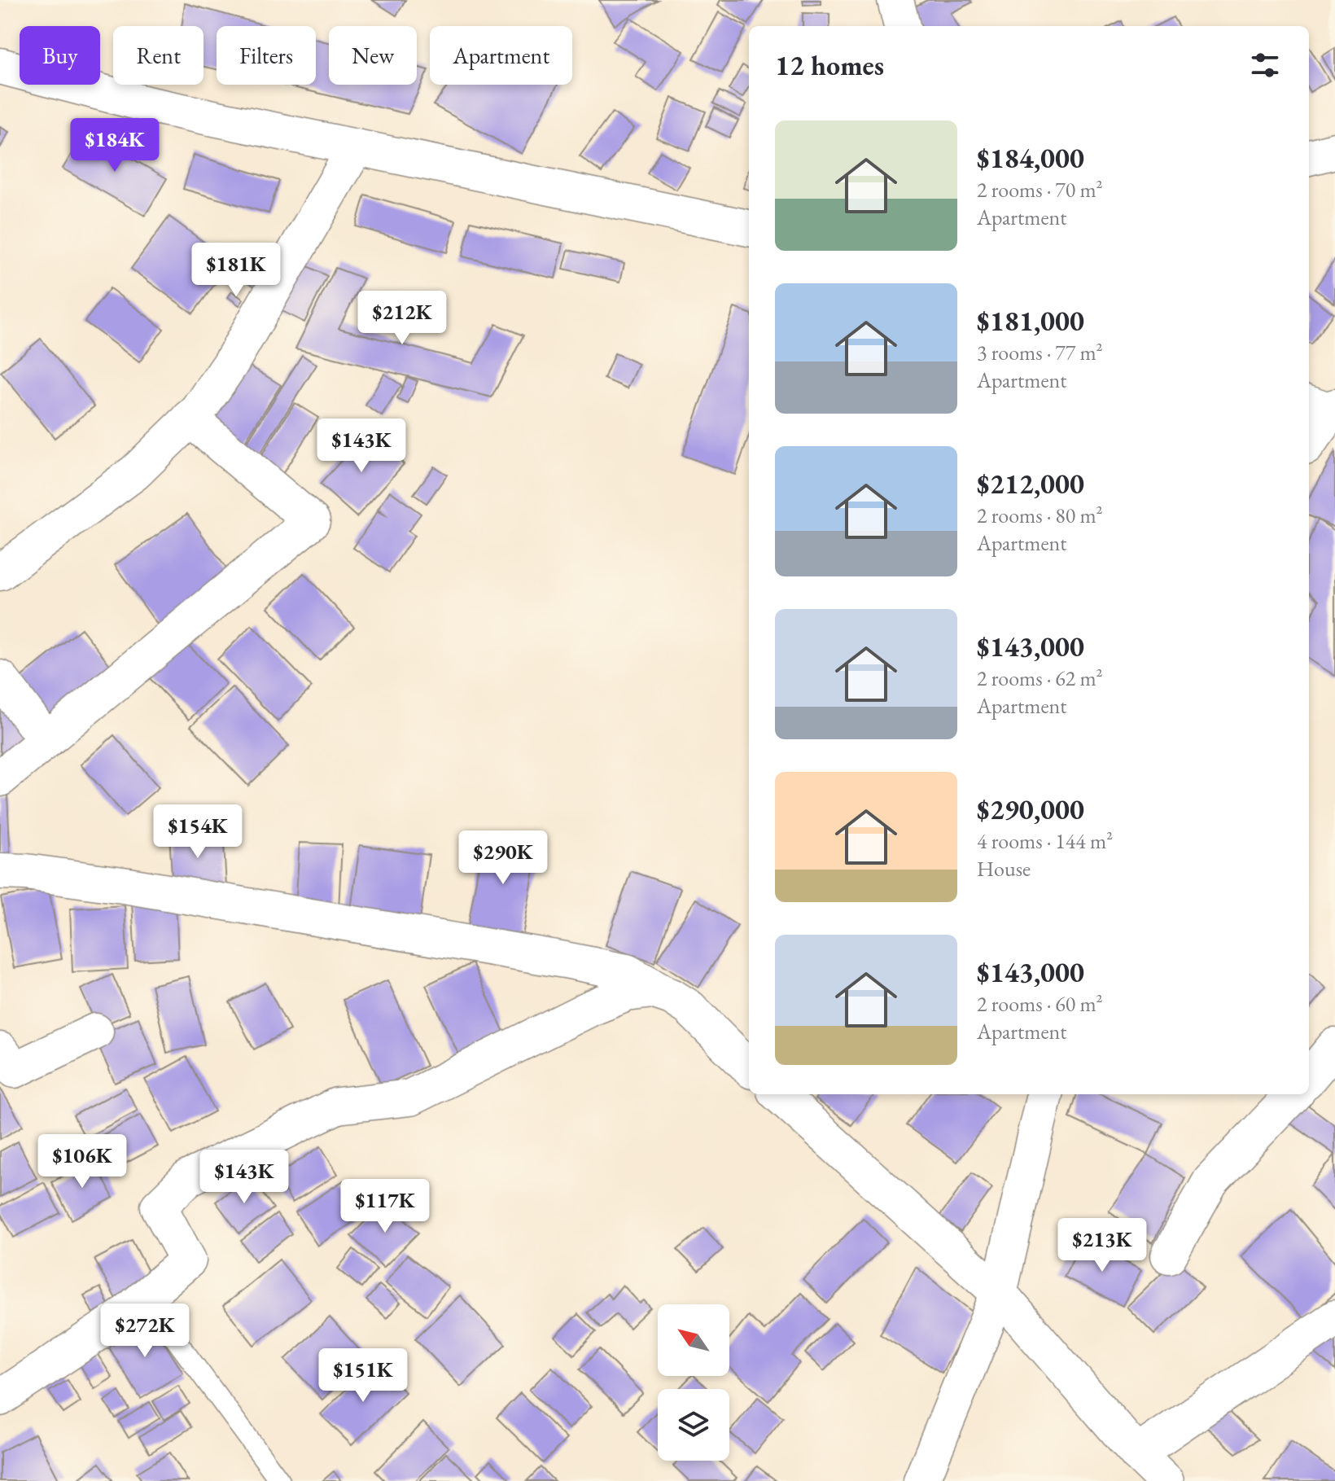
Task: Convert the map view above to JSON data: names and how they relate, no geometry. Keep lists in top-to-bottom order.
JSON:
{
  "north": "top left",
  "page": {
    "chip": [
      "Buy",
      "Rent",
      "Filters",
      "New",
      "Apartment"
    ],
    "heading": "12 homes",
    "list": [
      {
        "name": "$184,000",
        "note": "2 rooms · 70 m² · Apartment"
      },
      {
        "name": "$181,000",
        "note": "3 rooms · 77 m² · Apartment"
      },
      {
        "name": "$212,000",
        "note": "2 rooms · 80 m² · Apartment"
      },
      {
        "name": "$143,000",
        "note": "2 rooms · 62 m² · Apartment"
      },
      {
        "name": "$290,000",
        "note": "4 rooms · 144 m² · House"
      },
      {
        "name": "$143,000",
        "note": "2 rooms · 60 m² · Apartment"
      }
    ],
    "price": [
      "$184K",
      "$181K",
      "$212K",
      "$143K",
      "$154K",
      "$290K",
      "$106K",
      "$143K",
      "$117K",
      "$213K",
      "$272K",
      "$151K"
    ]
  }
}
